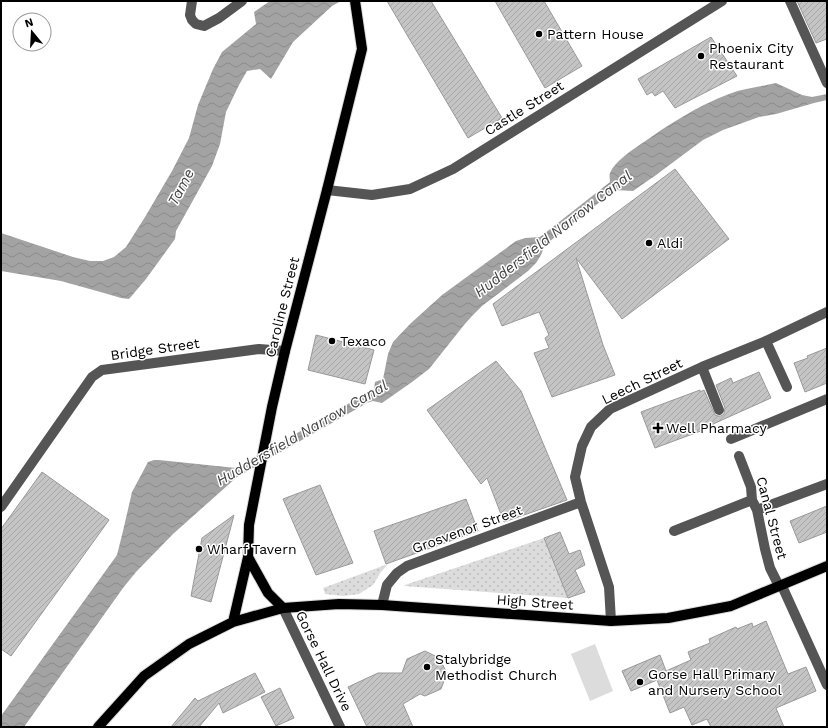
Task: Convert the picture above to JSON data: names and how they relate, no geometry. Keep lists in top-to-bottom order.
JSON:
{
  "streets": {
    "main road": ["Caroline Street", "High Street"],
    "street": [
      "Castle Street",
      "Bridge Street",
      "Leech Street",
      "Canal Street",
      "Grosvenor Street",
      "Gorse Hall Drive"
    ]
  },
  "crossings": [
    ["Castle Street", "Caroline Street"],
    ["Caroline Street", "Bridge Street"],
    ["Caroline Street", "High Street"],
    ["Leech Street", "Grosvenor Street"],
    ["Leech Street", "High Street"],
    ["Canal Street", "High Street"],
    ["Grosvenor Street", "High Street"],
    ["High Street", "Gorse Hall Drive"]
  ],
  "water": ["Tame", "Huddersfield Narrow Canal"],
  "places": {
    "other": [
      "Pattern House",
      "Phoenix City Restaurant",
      "Aldi",
      "Texaco",
      "Wharf Tavern",
      "Stalybridge Methodist Church",
      "Gorse Hall Primary and Nursery School"
    ],
    "health": ["Well Pharmacy"]
  },
  "north": "top"
}
